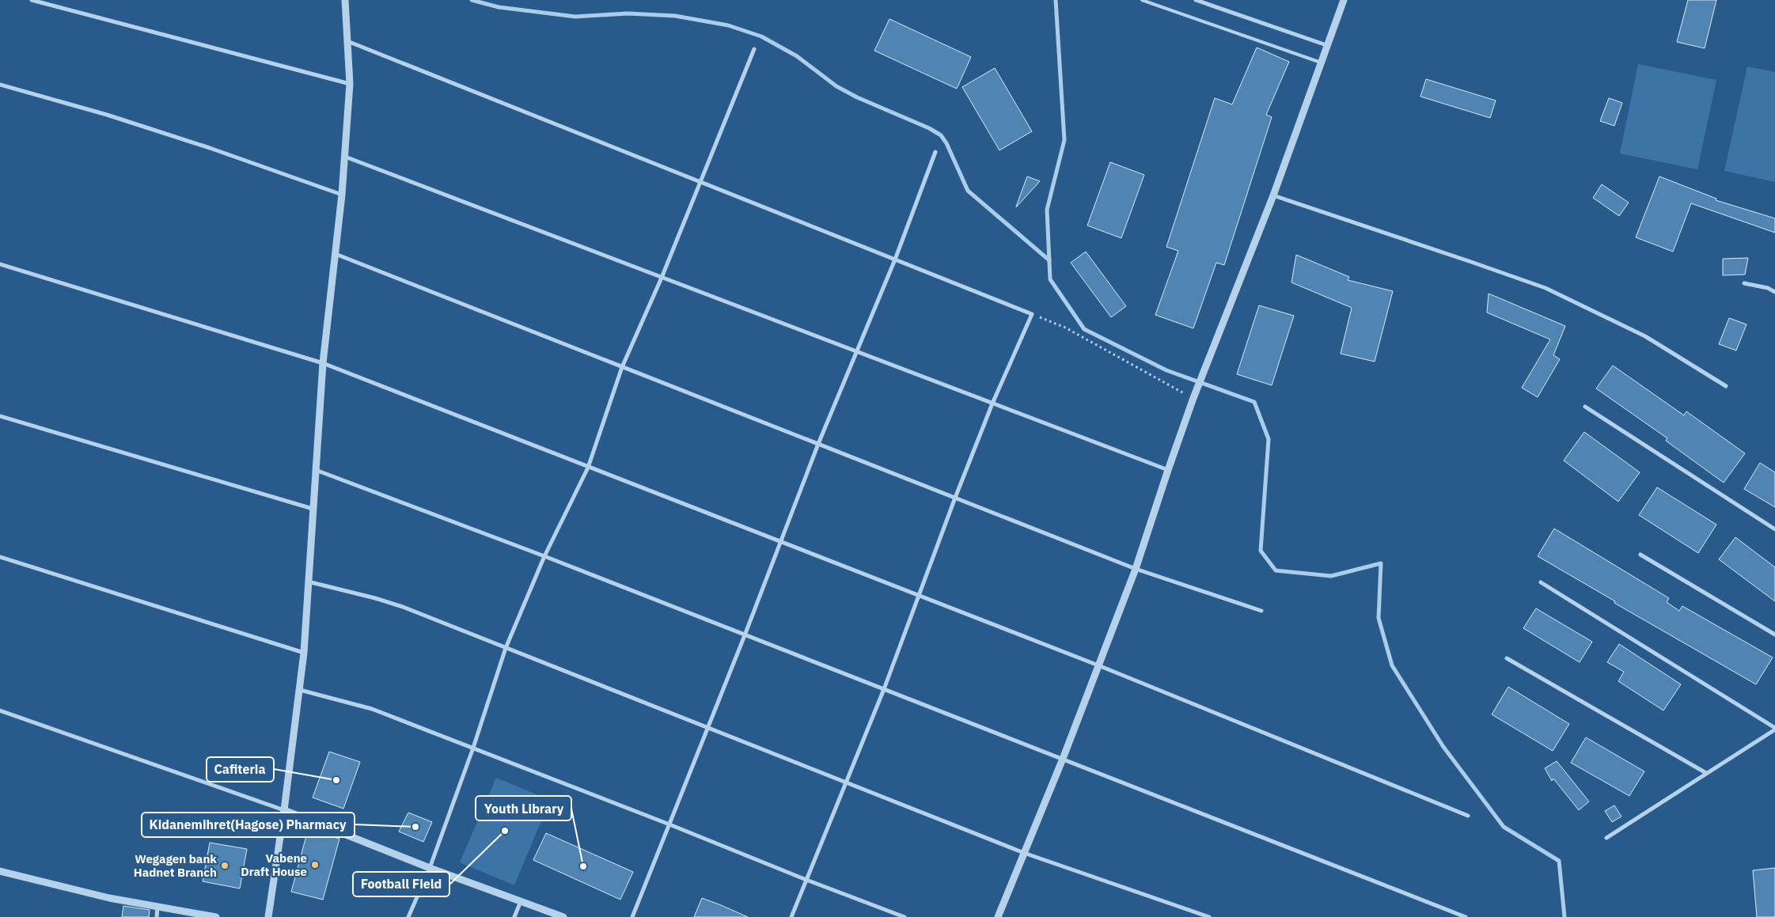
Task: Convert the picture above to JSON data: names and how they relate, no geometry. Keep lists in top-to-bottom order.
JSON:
{
  "places": [
    "Cafiteria",
    "Kidanemihret(Hagose) Pharmacy",
    "Football Field",
    "Vabene Draft House",
    "Wegagen bank Hadnet Branch",
    "Youth Library"
  ]
}
